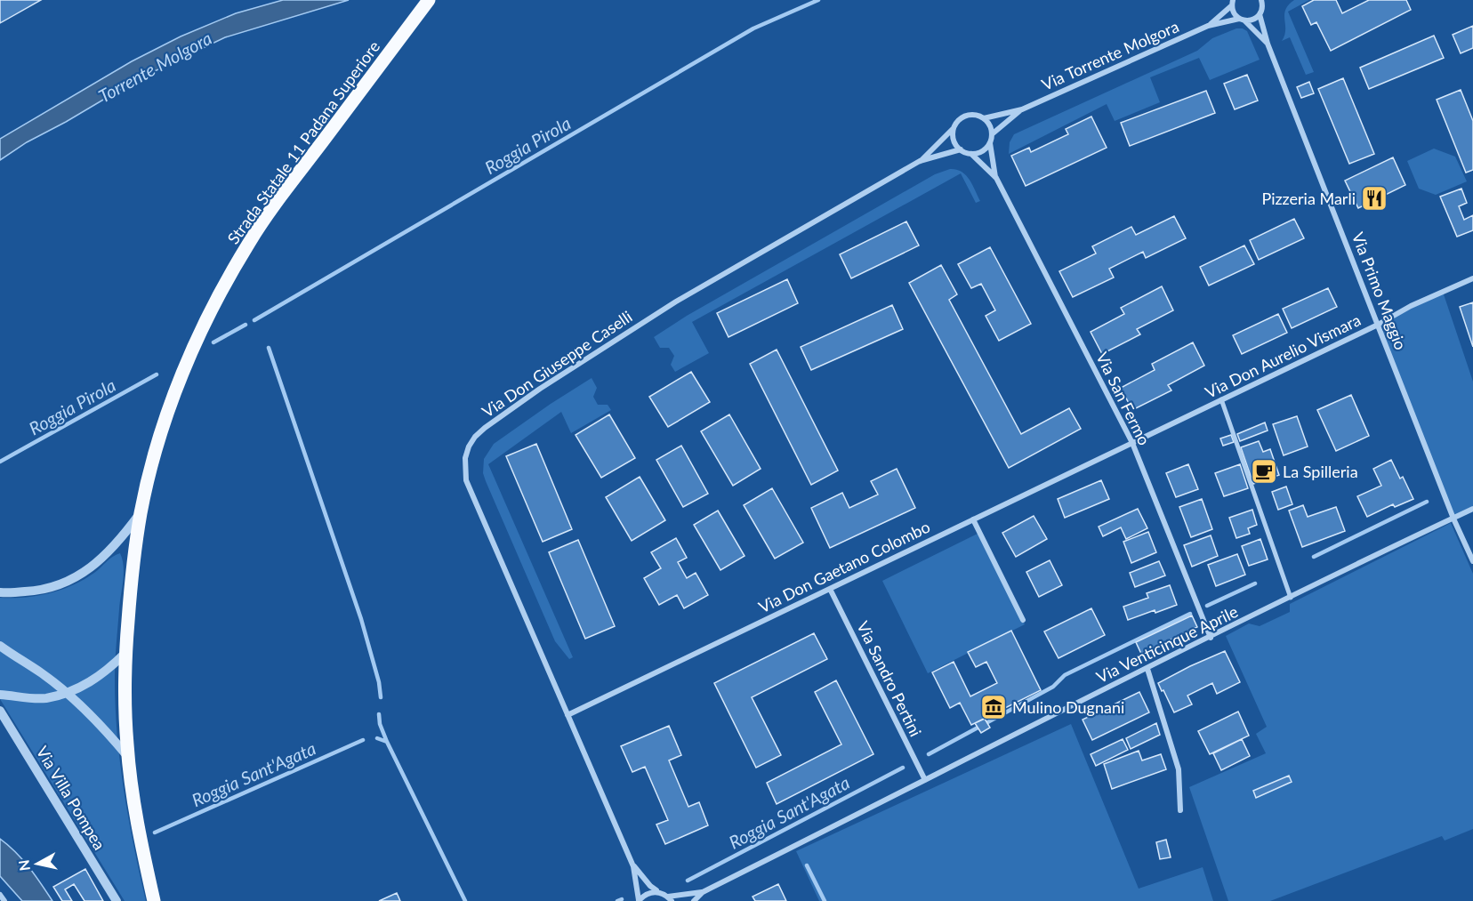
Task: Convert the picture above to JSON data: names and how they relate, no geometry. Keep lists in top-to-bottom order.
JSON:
{
  "streets": {
    "main road": ["Strada Statale 11 Padana Superiore"],
    "street": [
      "Via Torrente Molgora",
      "Via Primo Maggio",
      "Via Don Aurelio Vismara",
      "Via Don Giuseppe Caselli",
      "Via San Fermo",
      "Via Don Gaetano Colombo",
      "Via Venticinque Aprile",
      "Via Sandro Pertini",
      "Via Villa Pompea"
    ]
  },
  "crossings": [
    ["Via Torrente Molgora", "Via Primo Maggio"],
    ["Via Torrente Molgora", "Via Don Giuseppe Caselli"],
    ["Via Primo Maggio", "Via Don Aurelio Vismara"],
    ["Via Primo Maggio", "Via Venticinque Aprile"],
    ["Via Don Aurelio Vismara", "Via San Fermo"],
    ["Via Don Aurelio Vismara", "Via Don Gaetano Colombo"],
    ["Via Don Giuseppe Caselli", "Via Don Gaetano Colombo"],
    ["Via San Fermo", "Via Don Gaetano Colombo"],
    ["Via San Fermo", "Via Venticinque Aprile"],
    ["Via Don Gaetano Colombo", "Via Sandro Pertini"],
    ["Via Venticinque Aprile", "Via Sandro Pertini"]
  ],
  "water": ["Torrente Molgora", "Roggia Pirola", "Roggia Sant'Agata"],
  "places": {
    "restaurant": ["Pizzeria Marli"],
    "cafe": ["La Spilleria"],
    "museum": ["Mulino Dugnani"]
  },
  "north": "left"
}
